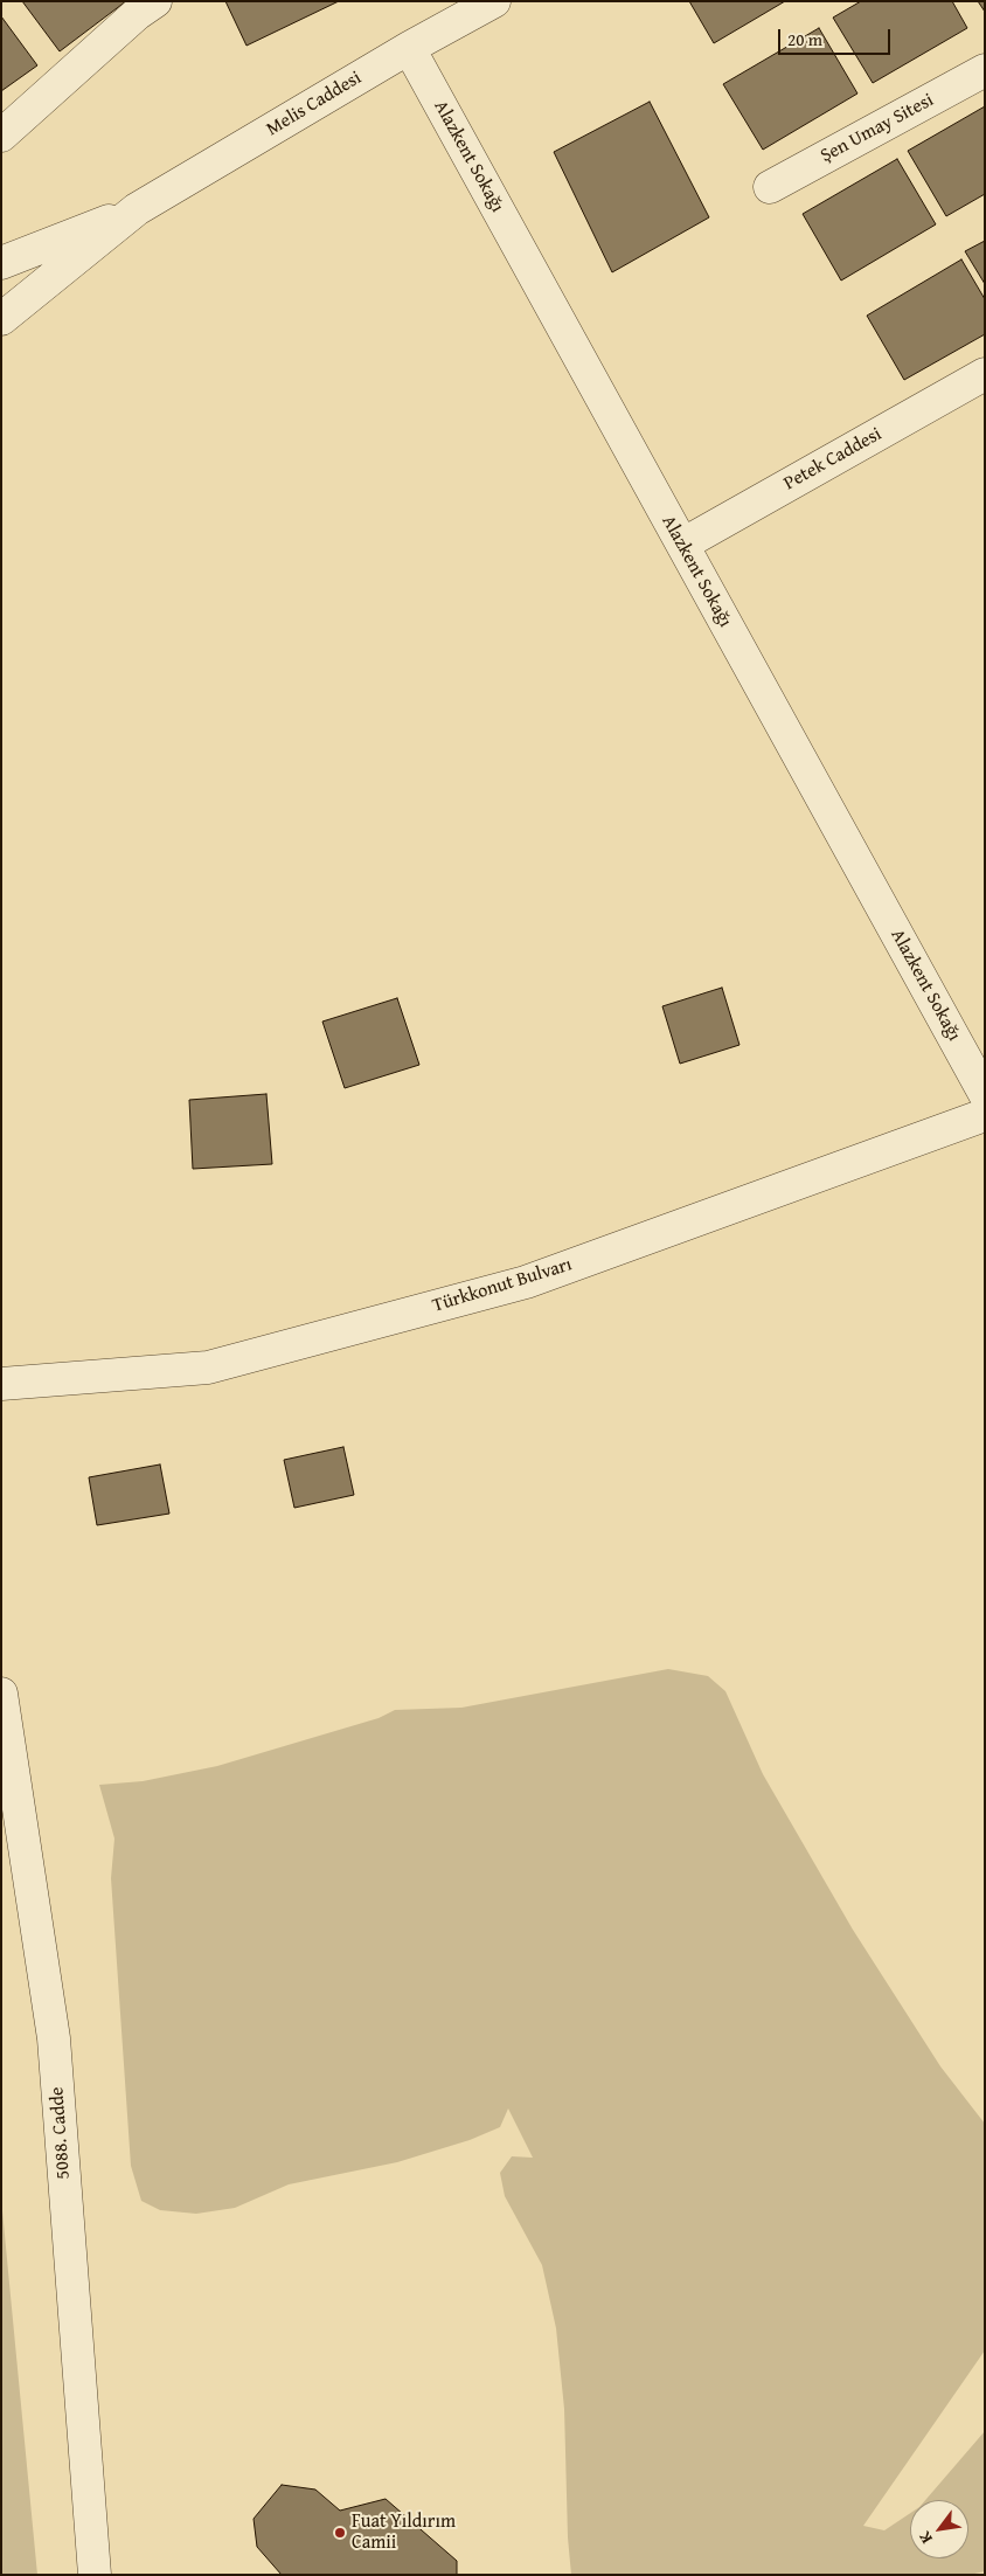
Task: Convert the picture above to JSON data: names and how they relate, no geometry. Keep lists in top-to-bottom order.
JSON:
{
  "streets": {
    "street": [
      "Melis Caddesi",
      "Şen Umay Sitesi",
      "Alazkent Sokağı",
      "Petek Caddesi",
      "Türkkonut Bulvarı",
      "5088. Cadde"
    ]
  },
  "crossings": [
    ["Melis Caddesi", "Alazkent Sokağı"],
    ["Alazkent Sokağı", "Petek Caddesi"]
  ],
  "places": ["Fuat Yıldırım Camii"],
  "scale_bar": "20 m",
  "north": "bottom left"
}
